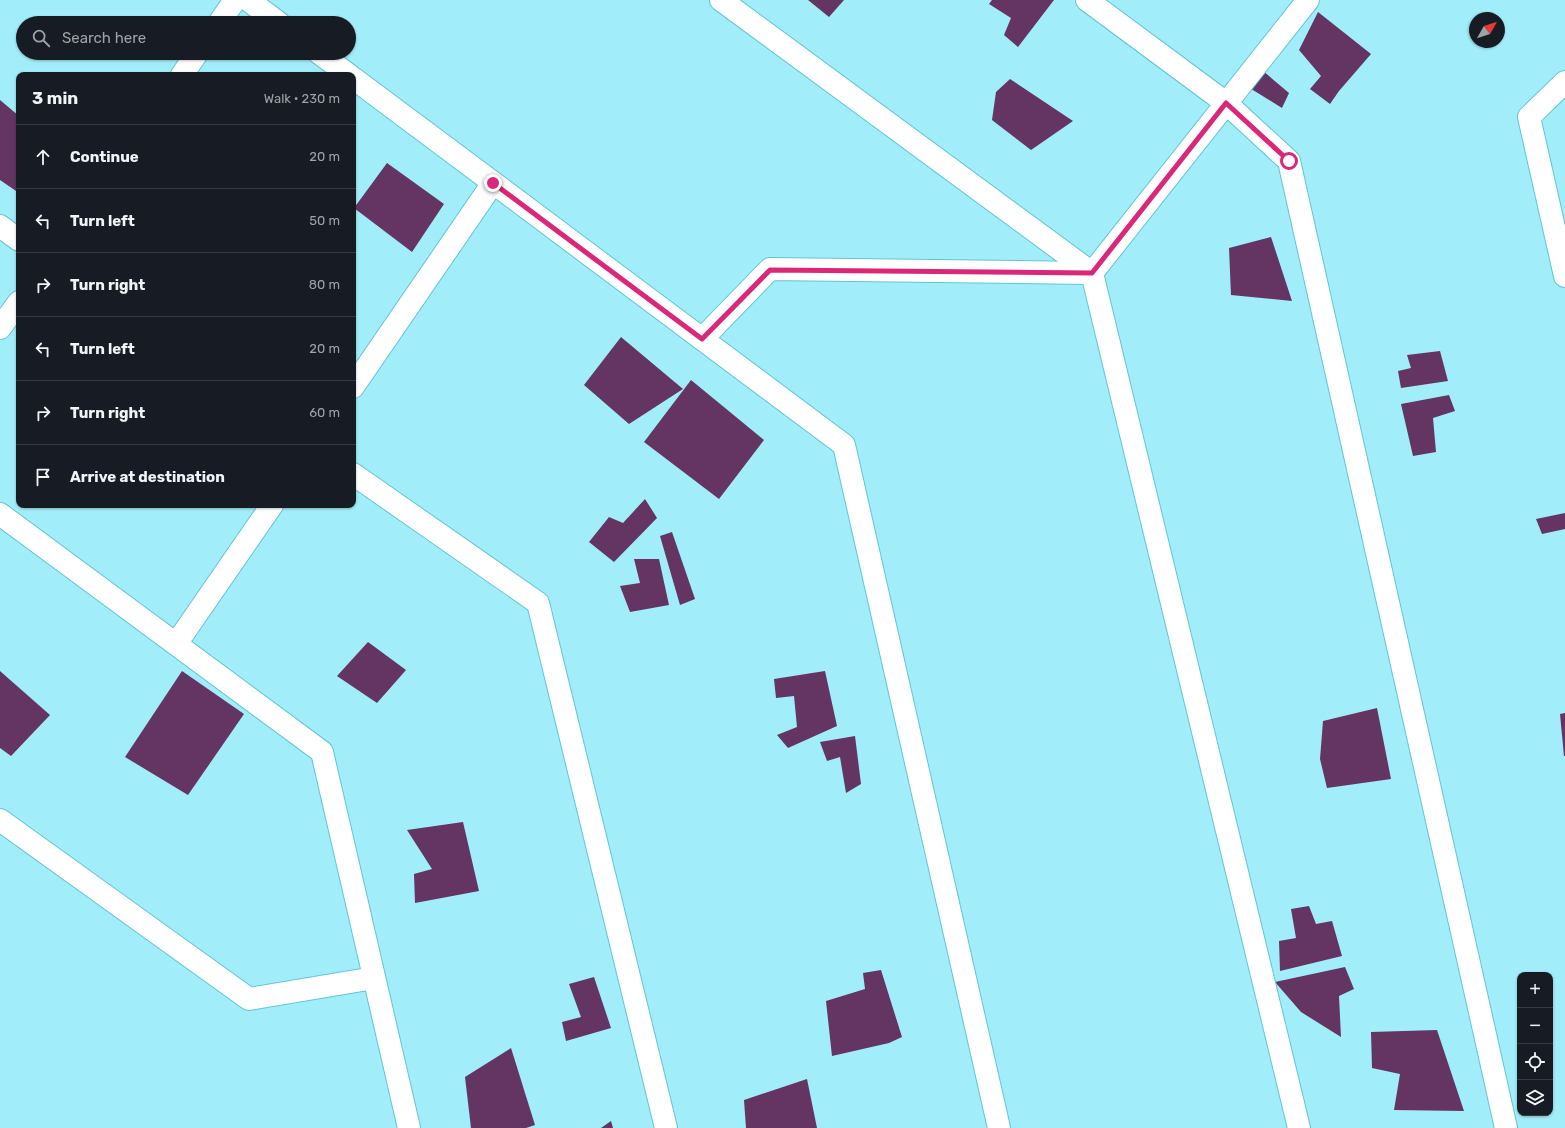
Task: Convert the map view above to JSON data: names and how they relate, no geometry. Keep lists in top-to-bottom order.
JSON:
{
  "north": "top right",
  "page": {
    "search": "Search here",
    "heading": ["3 min", "Walk · 230 m"],
    "list": [
      ["Continue", "20 m"],
      ["Turn left", "50 m"],
      ["Turn right", "80 m"],
      ["Turn left", "20 m"],
      ["Turn right", "60 m"],
      "Arrive at destination"
    ],
    "map_buttons": ["+", "−"]
  }
}
